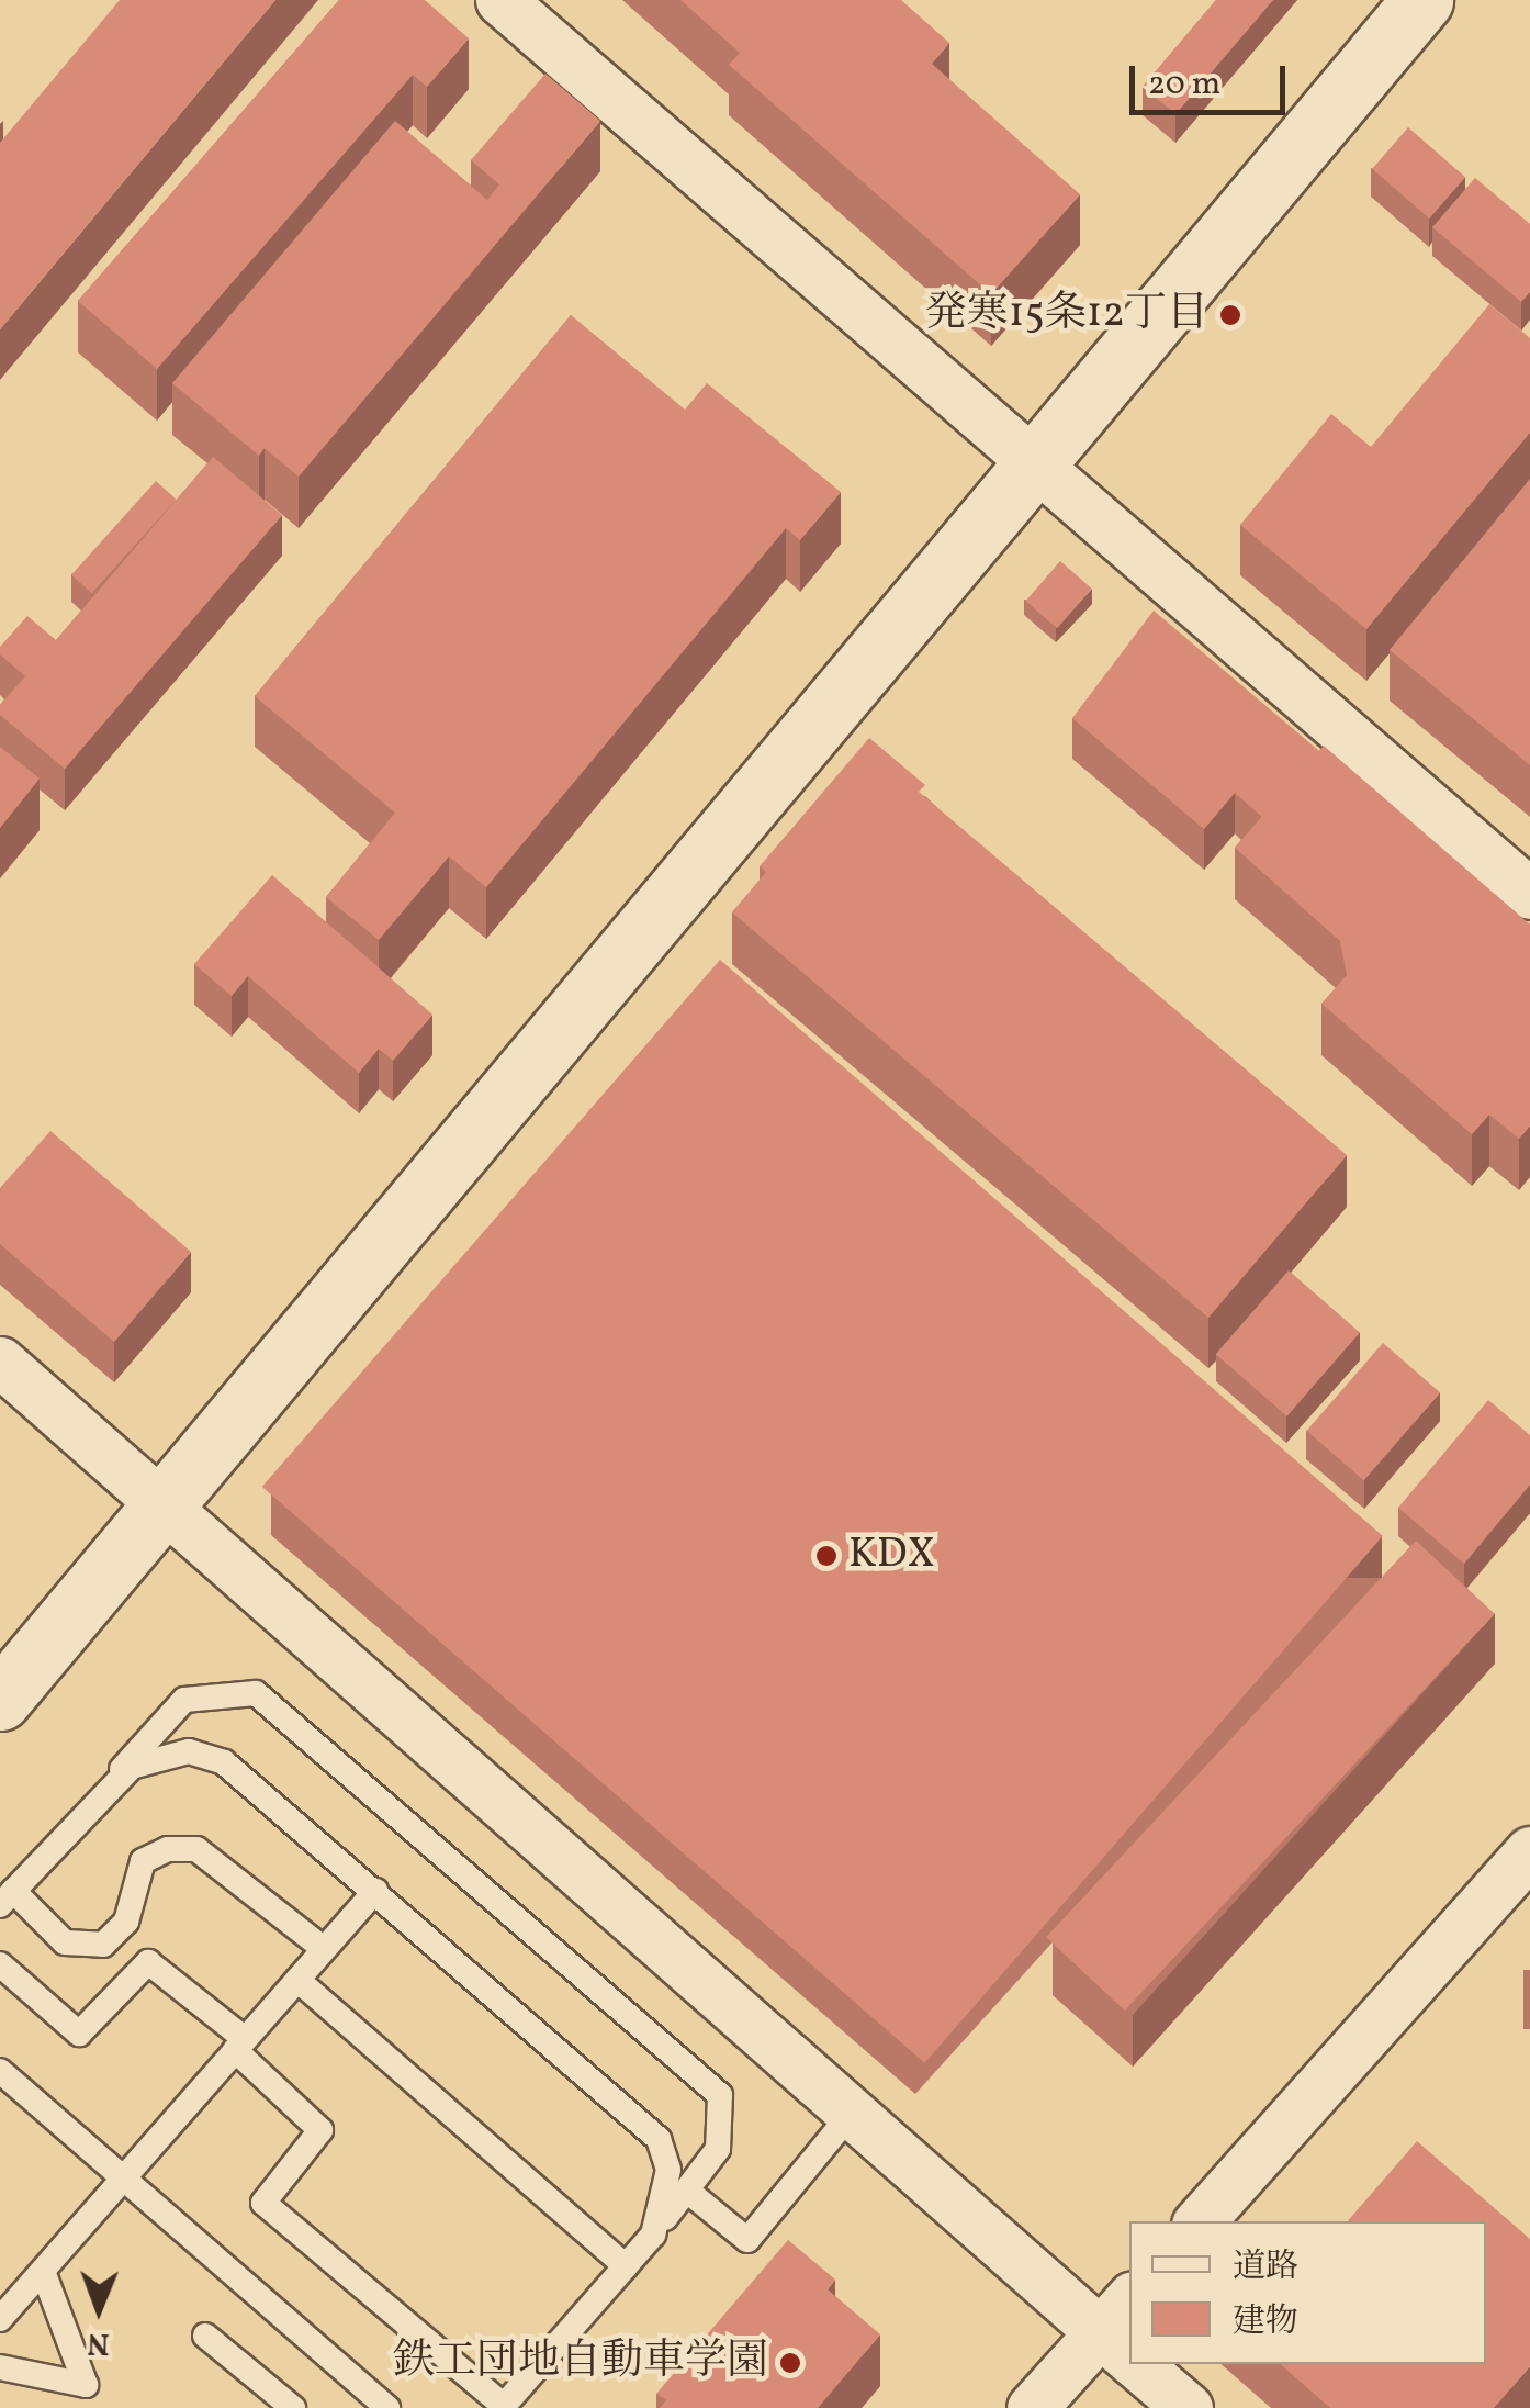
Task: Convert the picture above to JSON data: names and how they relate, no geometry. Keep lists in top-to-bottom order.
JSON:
{
  "places": ["発寒15条12丁目", "KDX", "鉄工団地自動車学園"],
  "legend": ["道路", "建物"],
  "scale_bar": "20 m",
  "north": "bottom"
}
